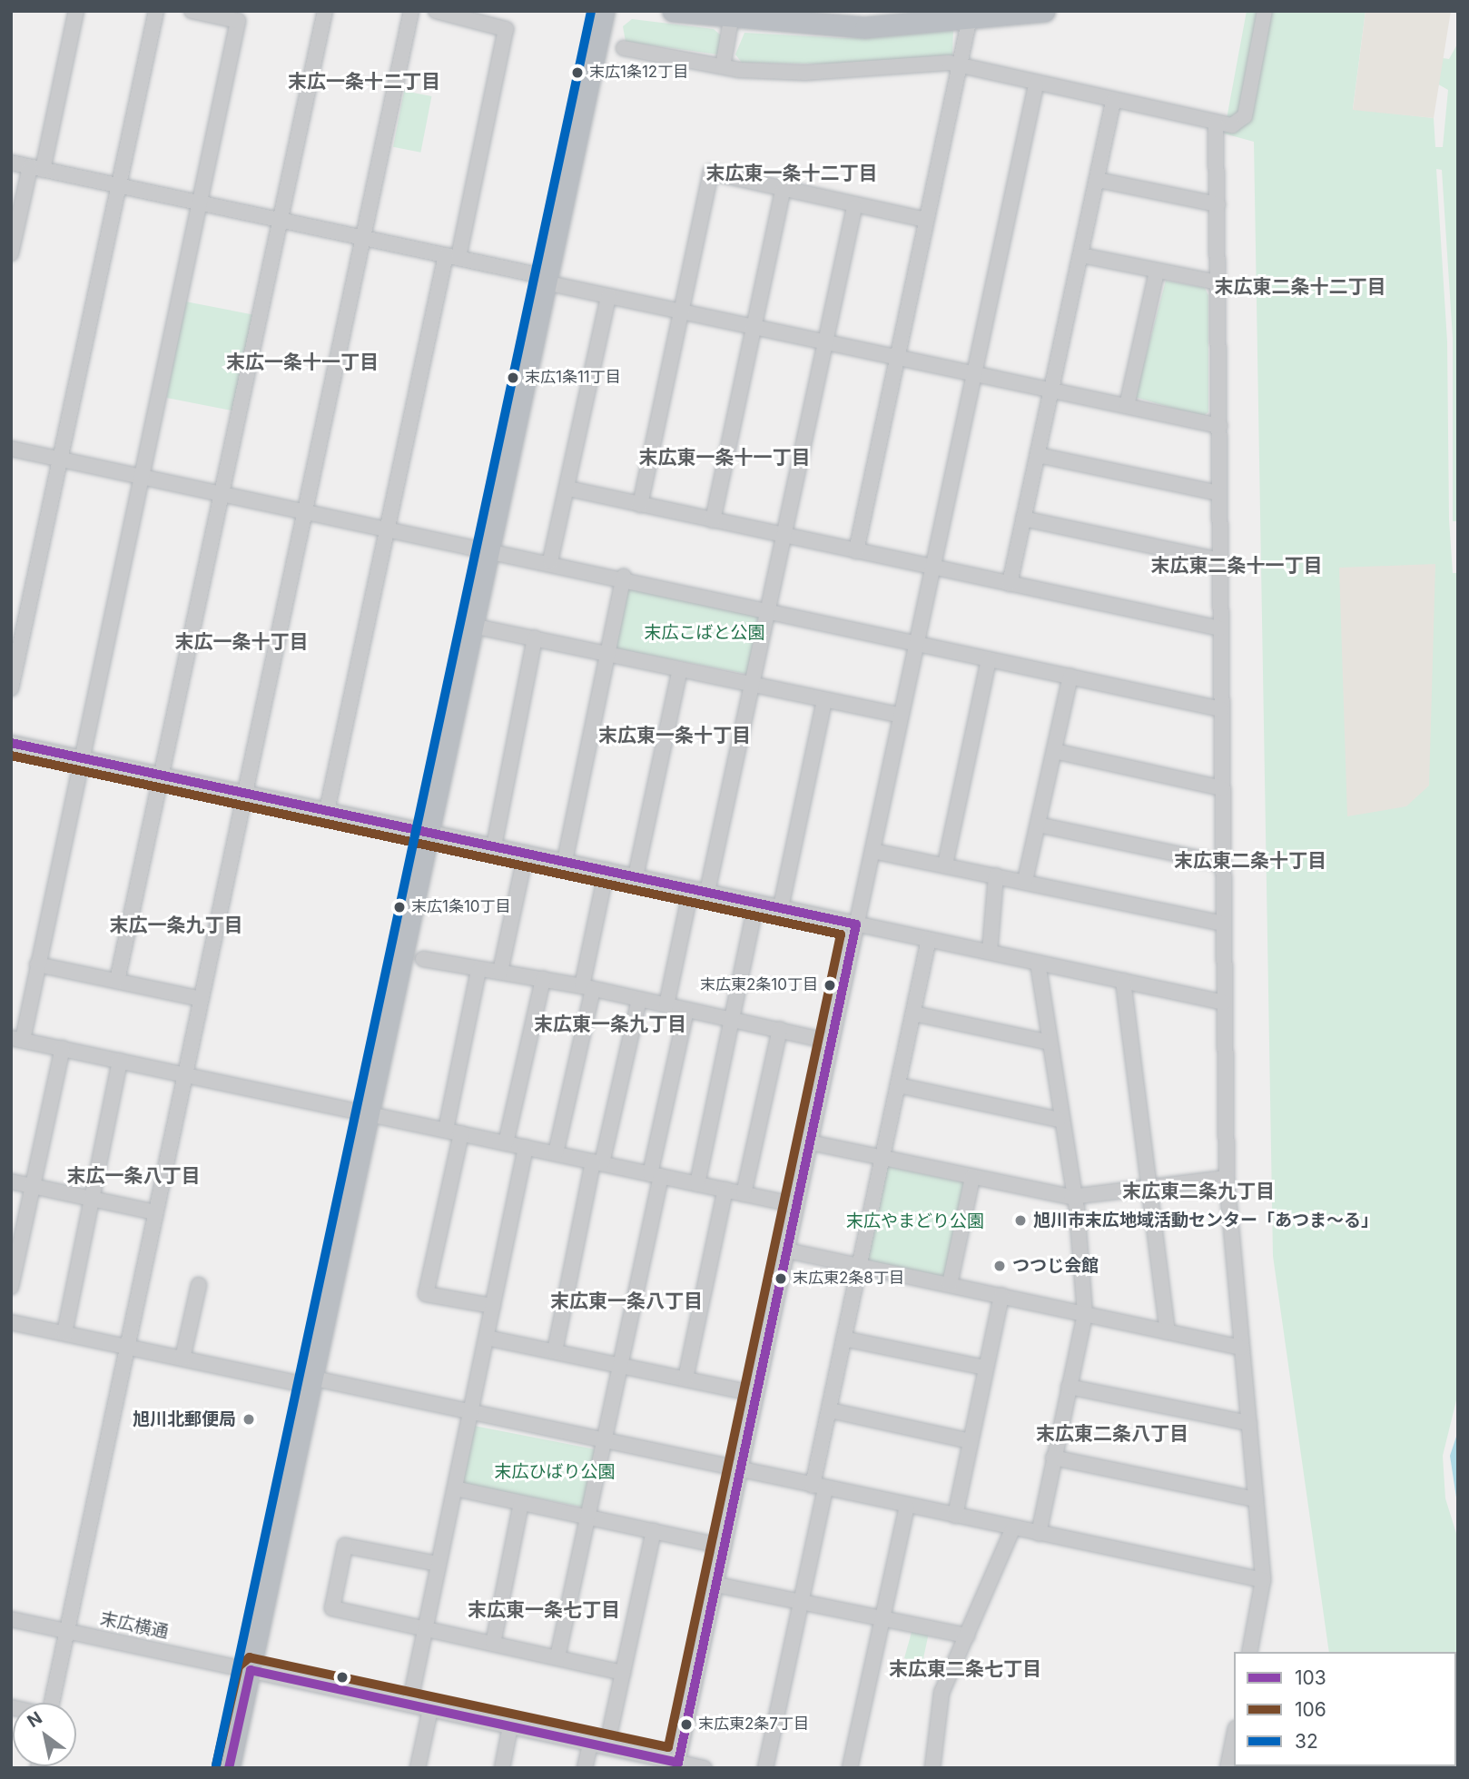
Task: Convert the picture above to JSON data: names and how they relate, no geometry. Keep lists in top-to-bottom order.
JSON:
{
  "streets": {
    "street": ["末広横通"]
  },
  "districts": [
    "末広一条十二丁目",
    "末広東一条十二丁目",
    "末広東二条十二丁目",
    "末広一条十一丁目",
    "末広東一条十一丁目",
    "末広東二条十一丁目",
    "末広一条十丁目",
    "末広東一条十丁目",
    "末広東二条十丁目",
    "末広一条九丁目",
    "末広東一条九丁目",
    "末広一条八丁目",
    "末広東二条九丁目",
    "末広東一条八丁目",
    "末広東二条八丁目",
    "末広東一条七丁目",
    "末広東二条七丁目"
  ],
  "parks": ["末広こばと公園", "末広やまどり公園", "末広ひばり公園"],
  "places": [
    "末広1条12丁目",
    "末広1条11丁目",
    "末広1条10丁目",
    "末広東2条10丁目",
    "旭川市末広地域活動センター「あつま〜る」",
    "つつじ会館",
    "末広東2条8丁目",
    "旭川北郵便局",
    "末広東2条7丁目"
  ],
  "lines": ["transit line 32", "transit line 103", "transit line 106"],
  "legend": ["103", "106", "32"],
  "north": "top left"
}
